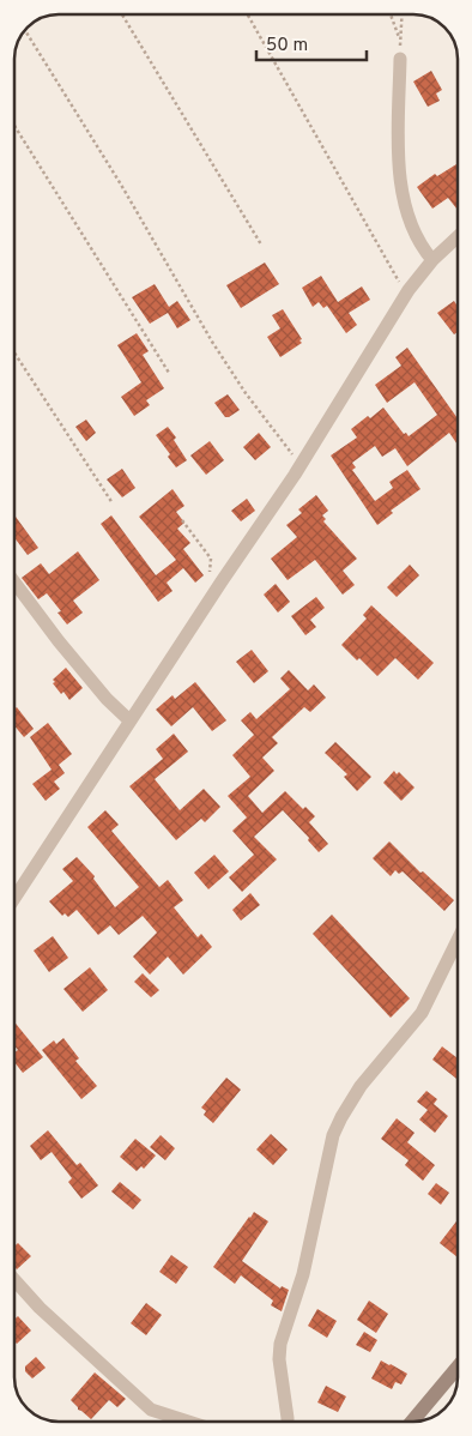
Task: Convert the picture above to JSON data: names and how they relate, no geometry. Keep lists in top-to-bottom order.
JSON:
{
  "scale_bar": "50 m"
}
